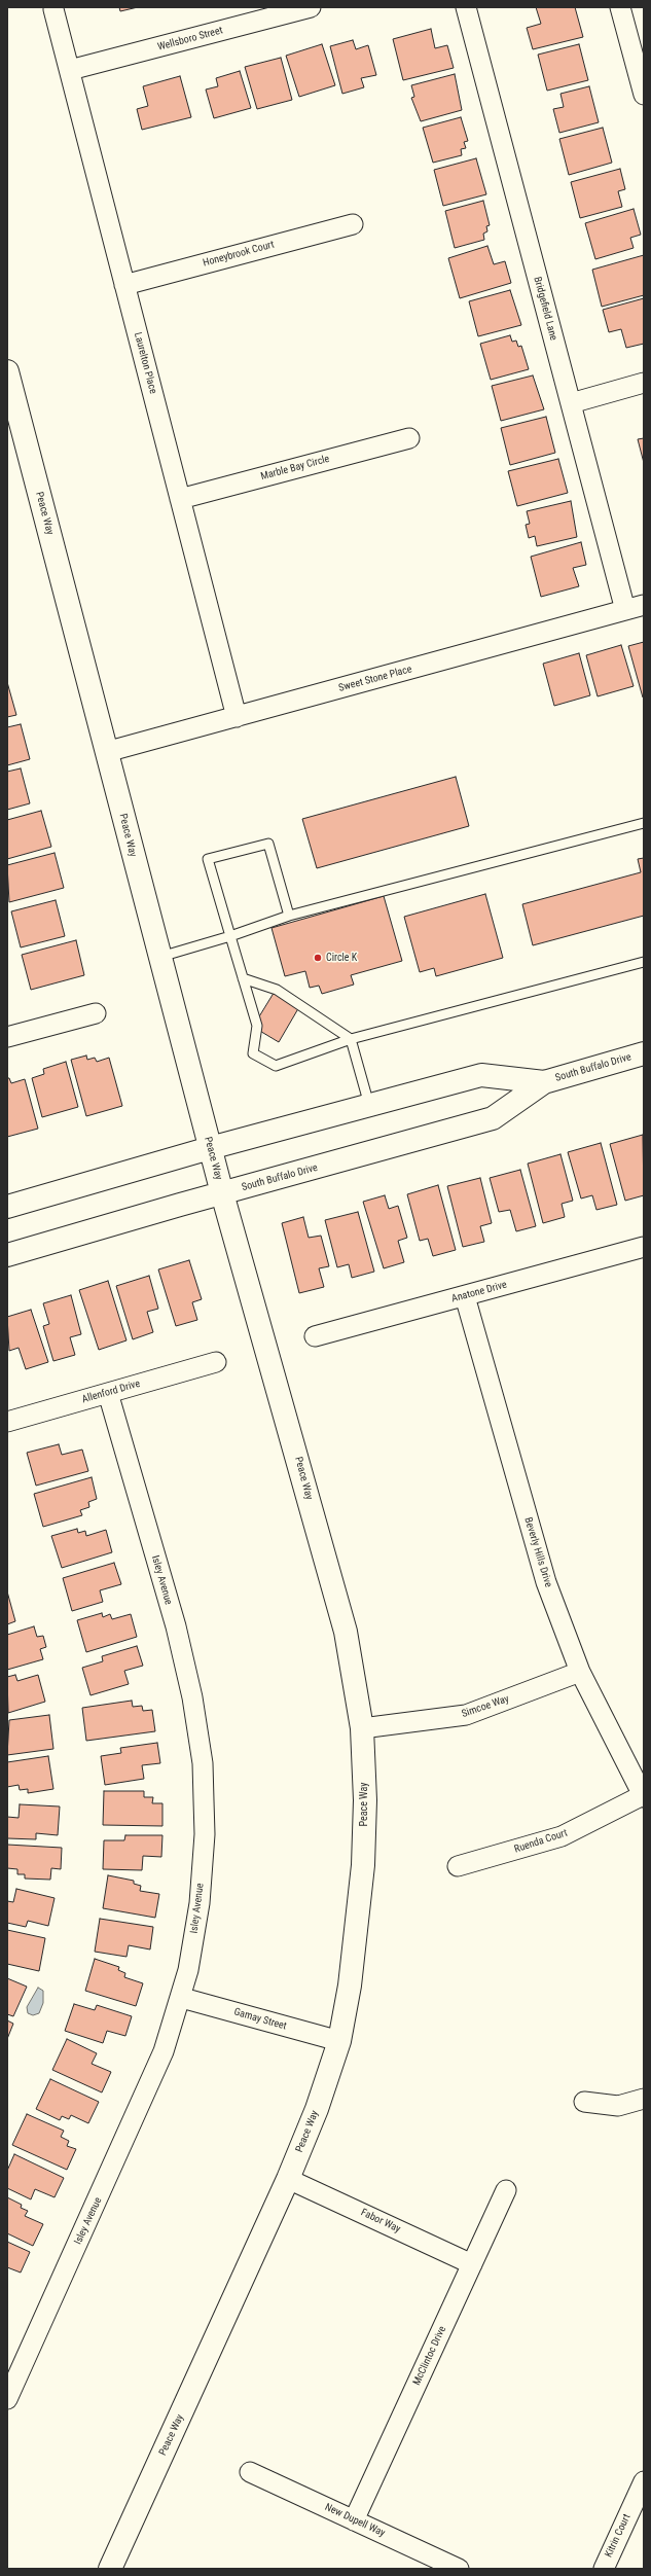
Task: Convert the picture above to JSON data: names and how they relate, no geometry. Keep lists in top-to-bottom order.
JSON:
{
  "streets": {
    "main road": ["Peace Way", "South Buffalo Drive"],
    "street": [
      "Wellsboro Street",
      "Honeybrook Court",
      "Bridgefield Lane",
      "Laurelton Place",
      "Marble Bay Circle",
      "Sweet Stone Place",
      "Anatone Drive",
      "Allenford Drive",
      "Beverly Hills Drive",
      "Isley Avenue",
      "Simcoe Way",
      "Ruenda Court",
      "Gamay Street",
      "Fabor Way",
      "McClintoc Drive",
      "New Dupell Way",
      "Kitrin Court"
    ]
  },
  "crossings": [
    ["Wellsboro Street", "Laurelton Place"],
    ["Honeybrook Court", "Laurelton Place"],
    ["Bridgefield Lane", "Sweet Stone Place"],
    ["Laurelton Place", "Marble Bay Circle"],
    ["Laurelton Place", "Sweet Stone Place"],
    ["Peace Way", "Sweet Stone Place"],
    ["Peace Way", "South Buffalo Drive"],
    ["Peace Way", "Simcoe Way"],
    ["Peace Way", "Gamay Street"],
    ["Peace Way", "Fabor Way"],
    ["Anatone Drive", "Beverly Hills Drive"],
    ["Allenford Drive", "Isley Avenue"],
    ["Beverly Hills Drive", "Simcoe Way"],
    ["Beverly Hills Drive", "Ruenda Court"],
    ["Isley Avenue", "Gamay Street"],
    ["Fabor Way", "McClintoc Drive"],
    ["McClintoc Drive", "New Dupell Way"]
  ],
  "places": ["Circle K"]
}
